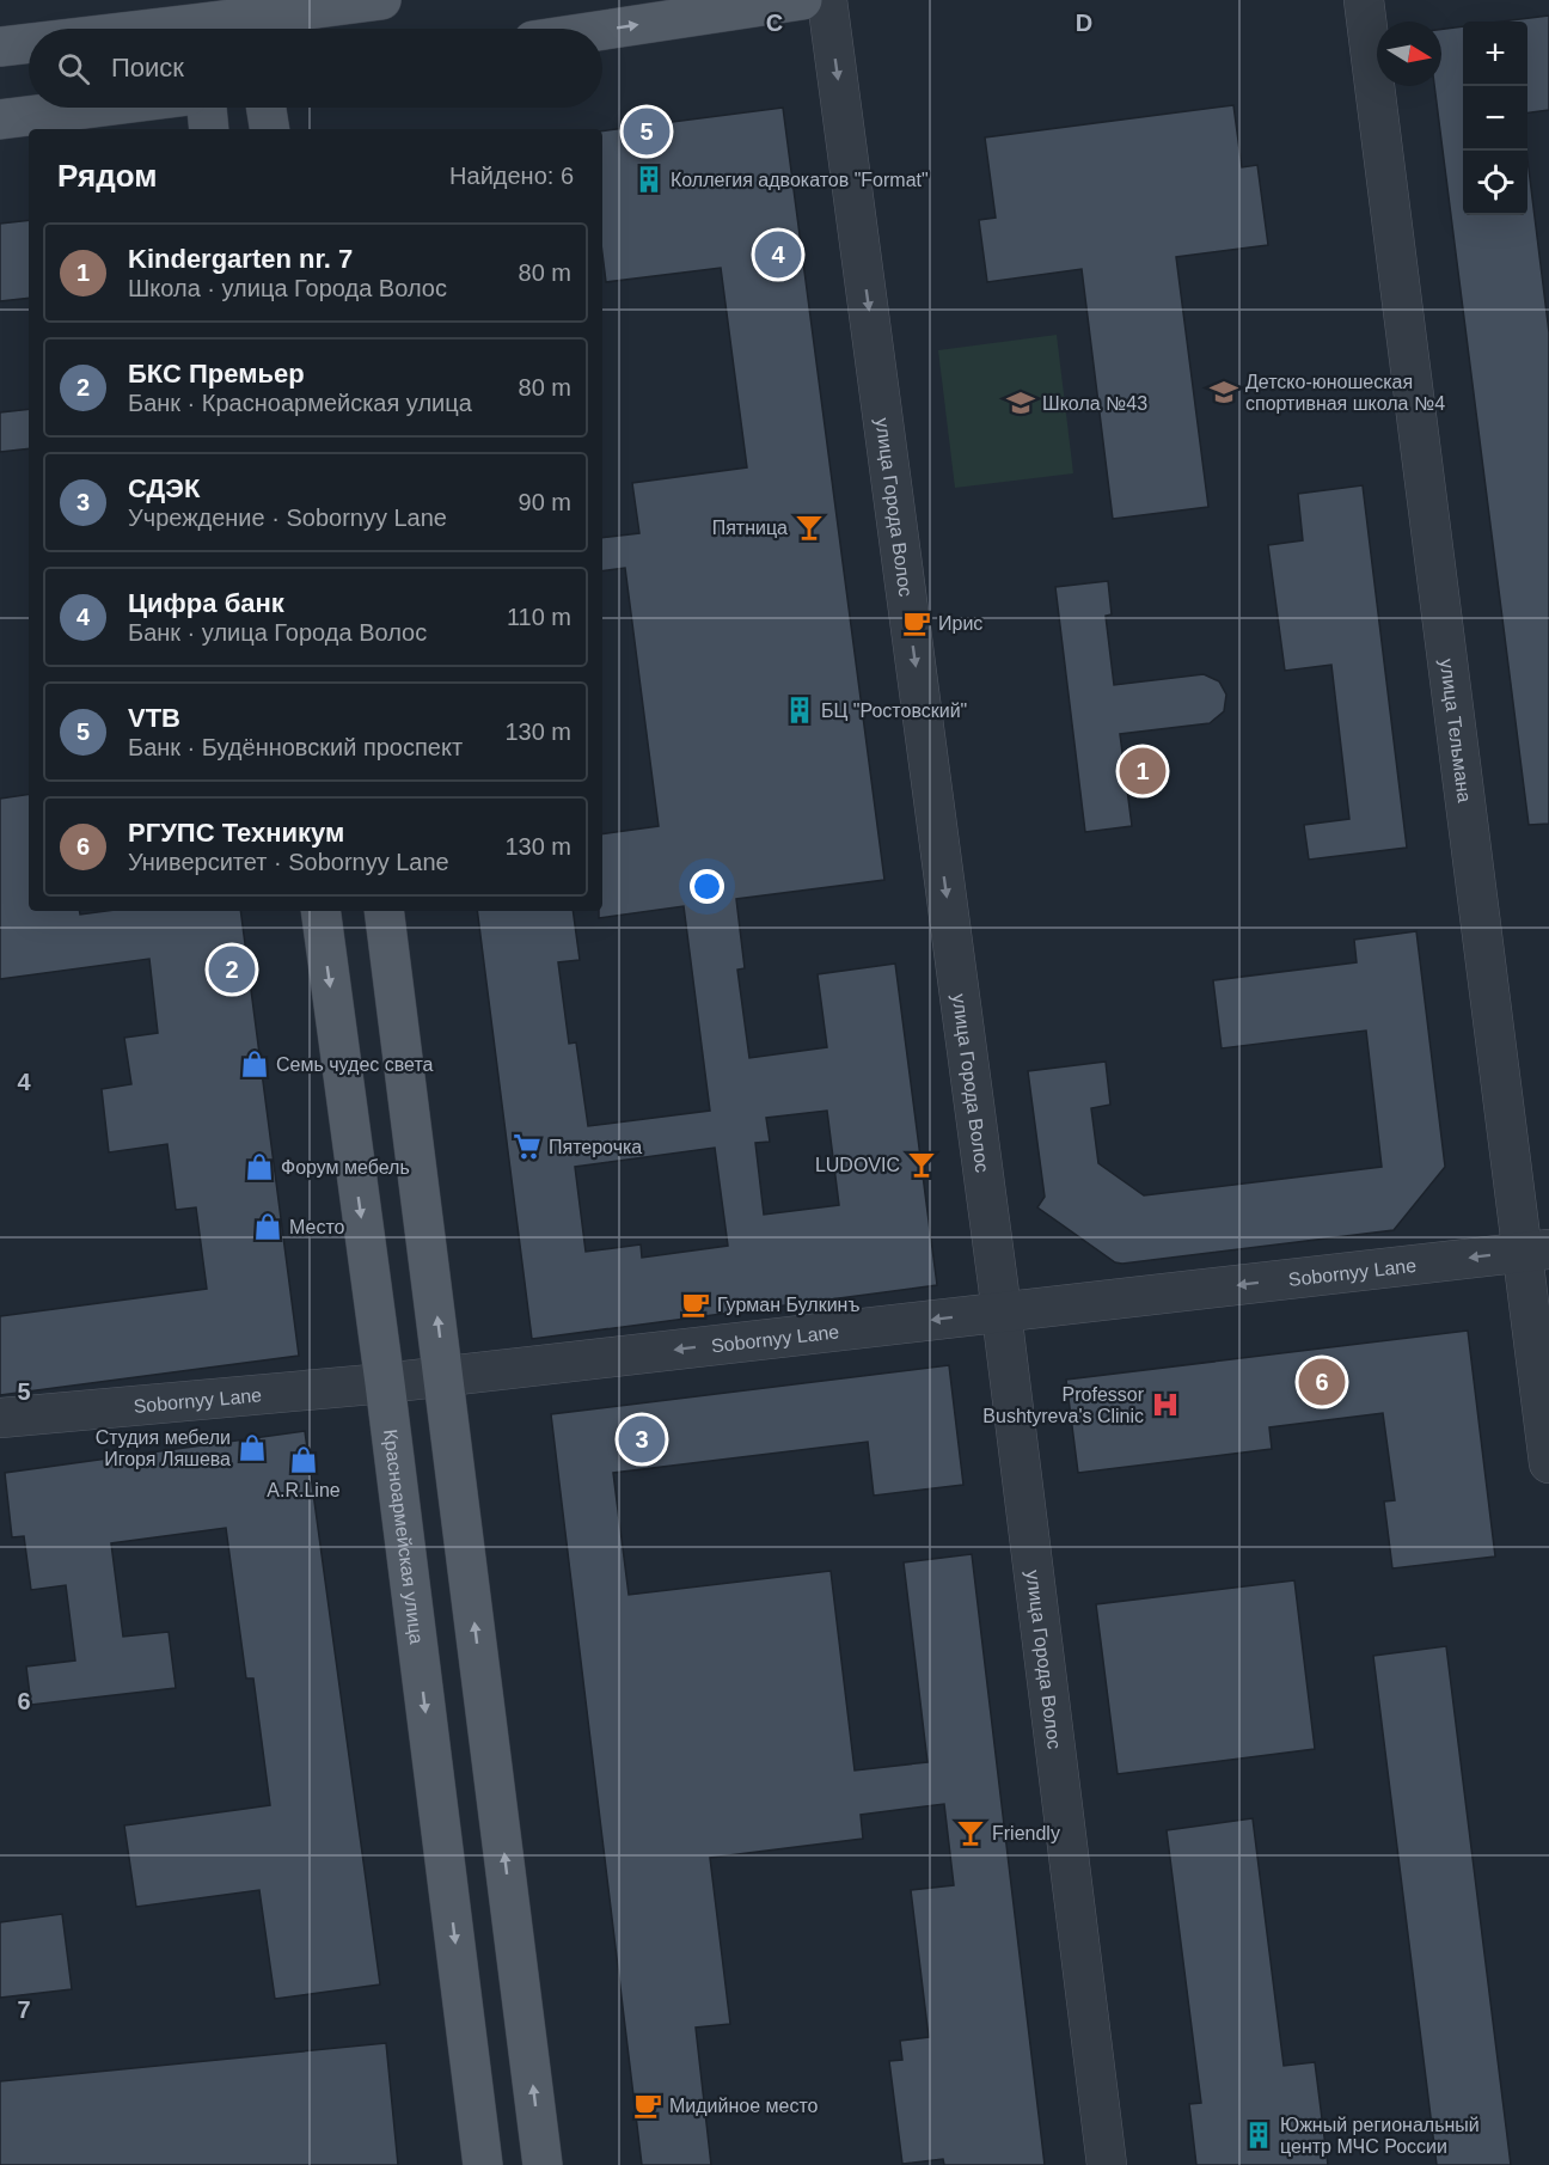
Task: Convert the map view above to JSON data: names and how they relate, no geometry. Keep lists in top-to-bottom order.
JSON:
{
  "streets": {
    "main road": ["Красноармейская улица"],
    "street": ["улица Города Волос", "улица Тельмана", "Sobornyy Lane"]
  },
  "crossings": [
    ["улица Города Волос", "Sobornyy Lane"],
    ["улица Тельмана", "Sobornyy Lane"],
    ["Sobornyy Lane", "Красноармейская улица"]
  ],
  "one_way": ["улица Города Волос", "Sobornyy Lane"],
  "places": {
    "building": ["Коллегия адвокатов \"Format\"", "БЦ \"Ростовский\"", "Южный региональный центр МЧС России"],
    "school or university": ["Детско-юношеская спортивная школа №4", "Школа №43"],
    "bar": ["Пятница", "LUDOVIC", "Friendly"],
    "cafe": ["Ирис", "Гурман Булкинъ", "Мидийное место"],
    "shop": [
      "Семь чудес света",
      "Форум мебель",
      "Место",
      "Студия мебели Игоря Ляшева",
      "A.R.Line"
    ],
    "supermarket": ["Пятерочка"],
    "hospital": ["Professor Bushtyreva's Clinic"]
  },
  "north": "right",
  "page": {
    "map_buttons": ["+", "−"],
    "search": "Поиск",
    "pins": [
      "5",
      "4",
      "1",
      "2",
      "6",
      "3"
    ],
    "heading": ["Рядом", "Найдено: 6"],
    "list": [
      {
        "mark": "1",
        "name": "Kindergarten nr. 7",
        "note": "Школа · улица Города Волос",
        "value": "80 m"
      },
      {
        "mark": "2",
        "name": "БКС Премьер",
        "note": "Банк · Красноармейская улица",
        "value": "80 m"
      },
      {
        "mark": "3",
        "name": "СДЭК",
        "note": "Учреждение · Sobornyy Lane",
        "value": "90 m"
      },
      {
        "mark": "4",
        "name": "Цифра банк",
        "note": "Банк · улица Города Волос",
        "value": "110 m"
      },
      {
        "mark": "5",
        "name": "VTB",
        "note": "Банк · Будённовский проспект",
        "value": "130 m"
      },
      {
        "mark": "6",
        "name": "РГУПС Техникум",
        "note": "Университет · Sobornyy Lane",
        "value": "130 m"
      }
    ]
  },
  "grid": {
    "columns": ["C", "D"],
    "rows": [
      "4",
      "5",
      "6",
      "7"
    ]
  }
}
